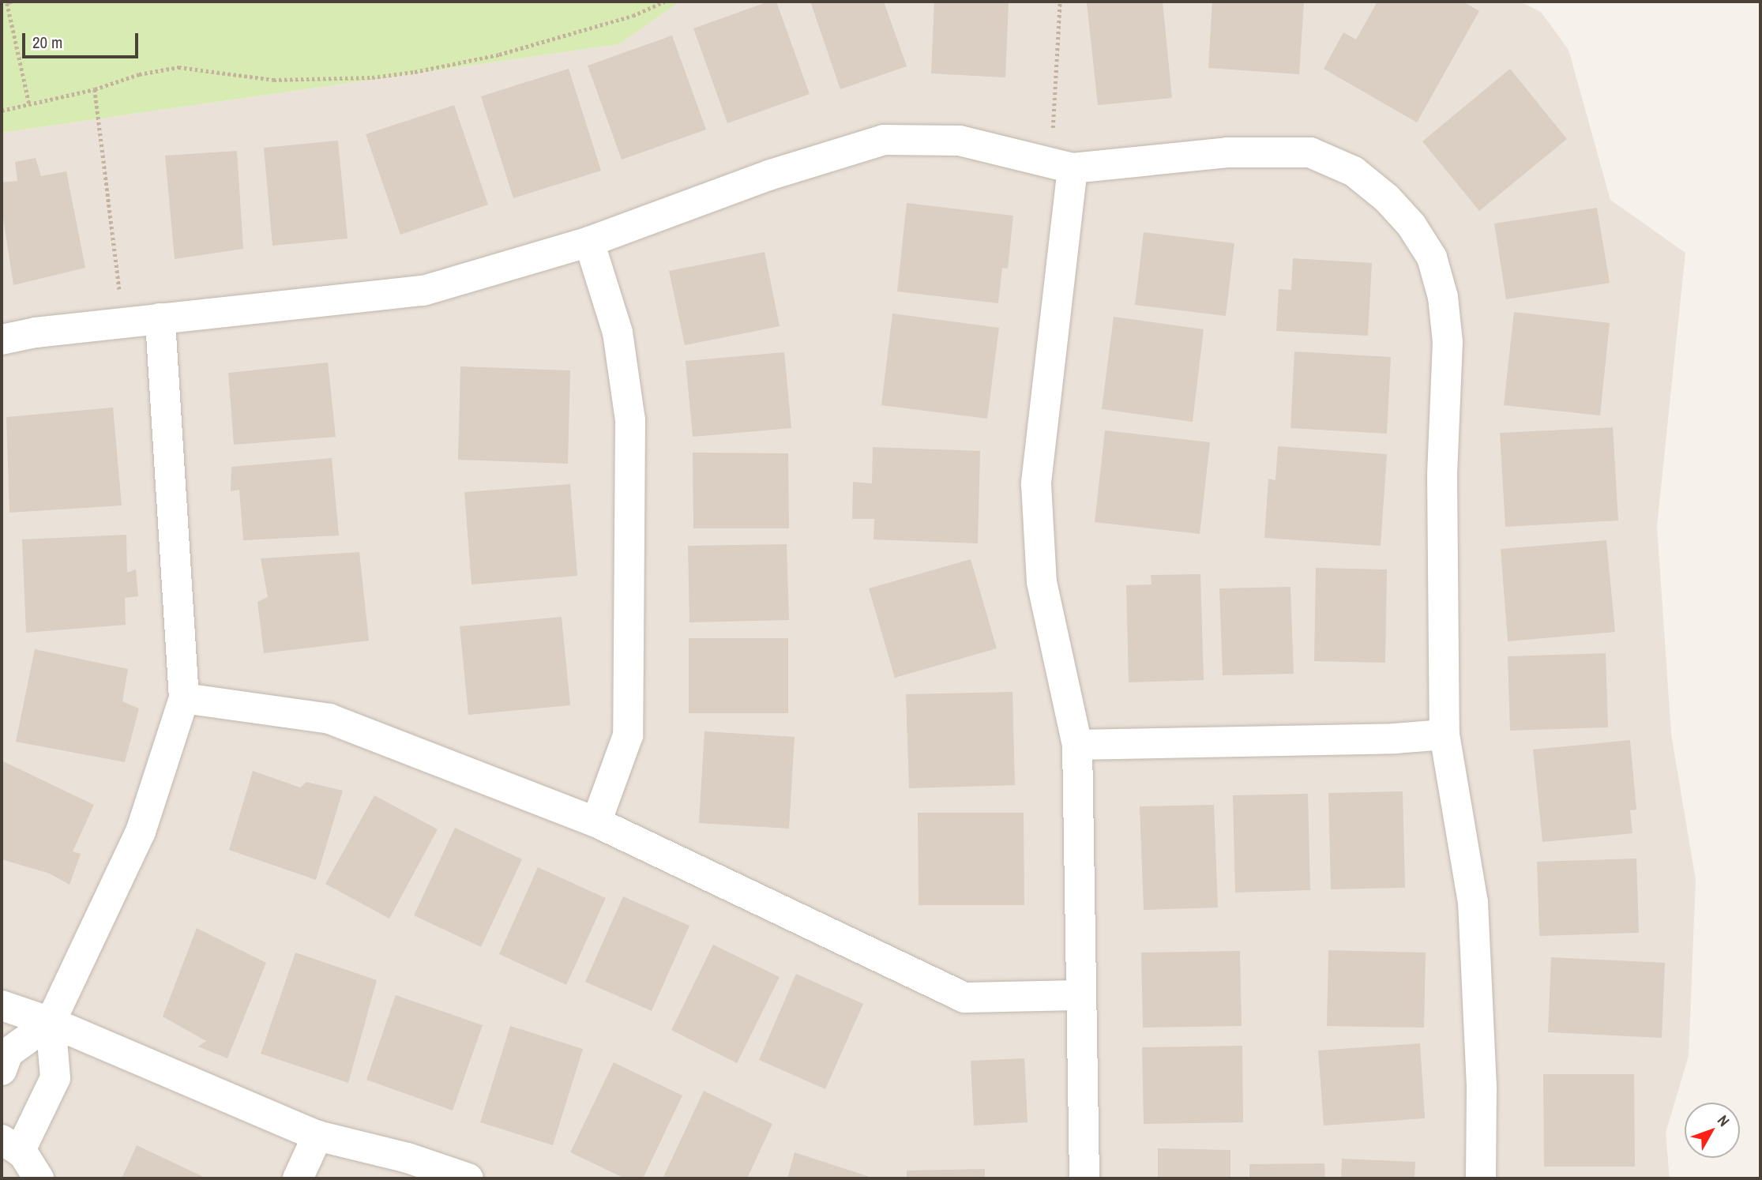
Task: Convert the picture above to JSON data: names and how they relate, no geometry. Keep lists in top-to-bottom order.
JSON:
{
  "scale_bar": "20 m",
  "north": "top right"
}
